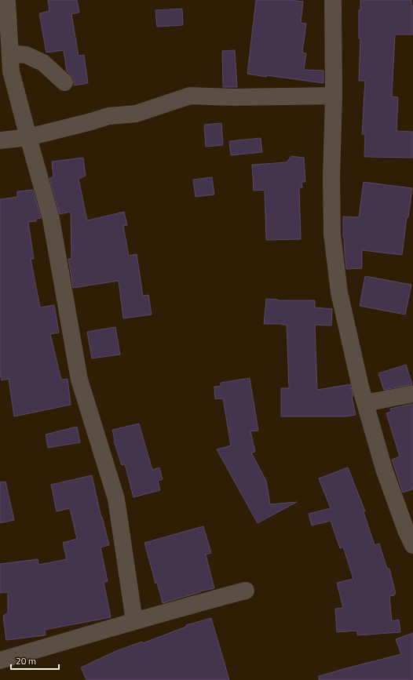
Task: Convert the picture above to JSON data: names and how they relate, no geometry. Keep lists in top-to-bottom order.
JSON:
{
  "scale_bar": "20 m"
}
